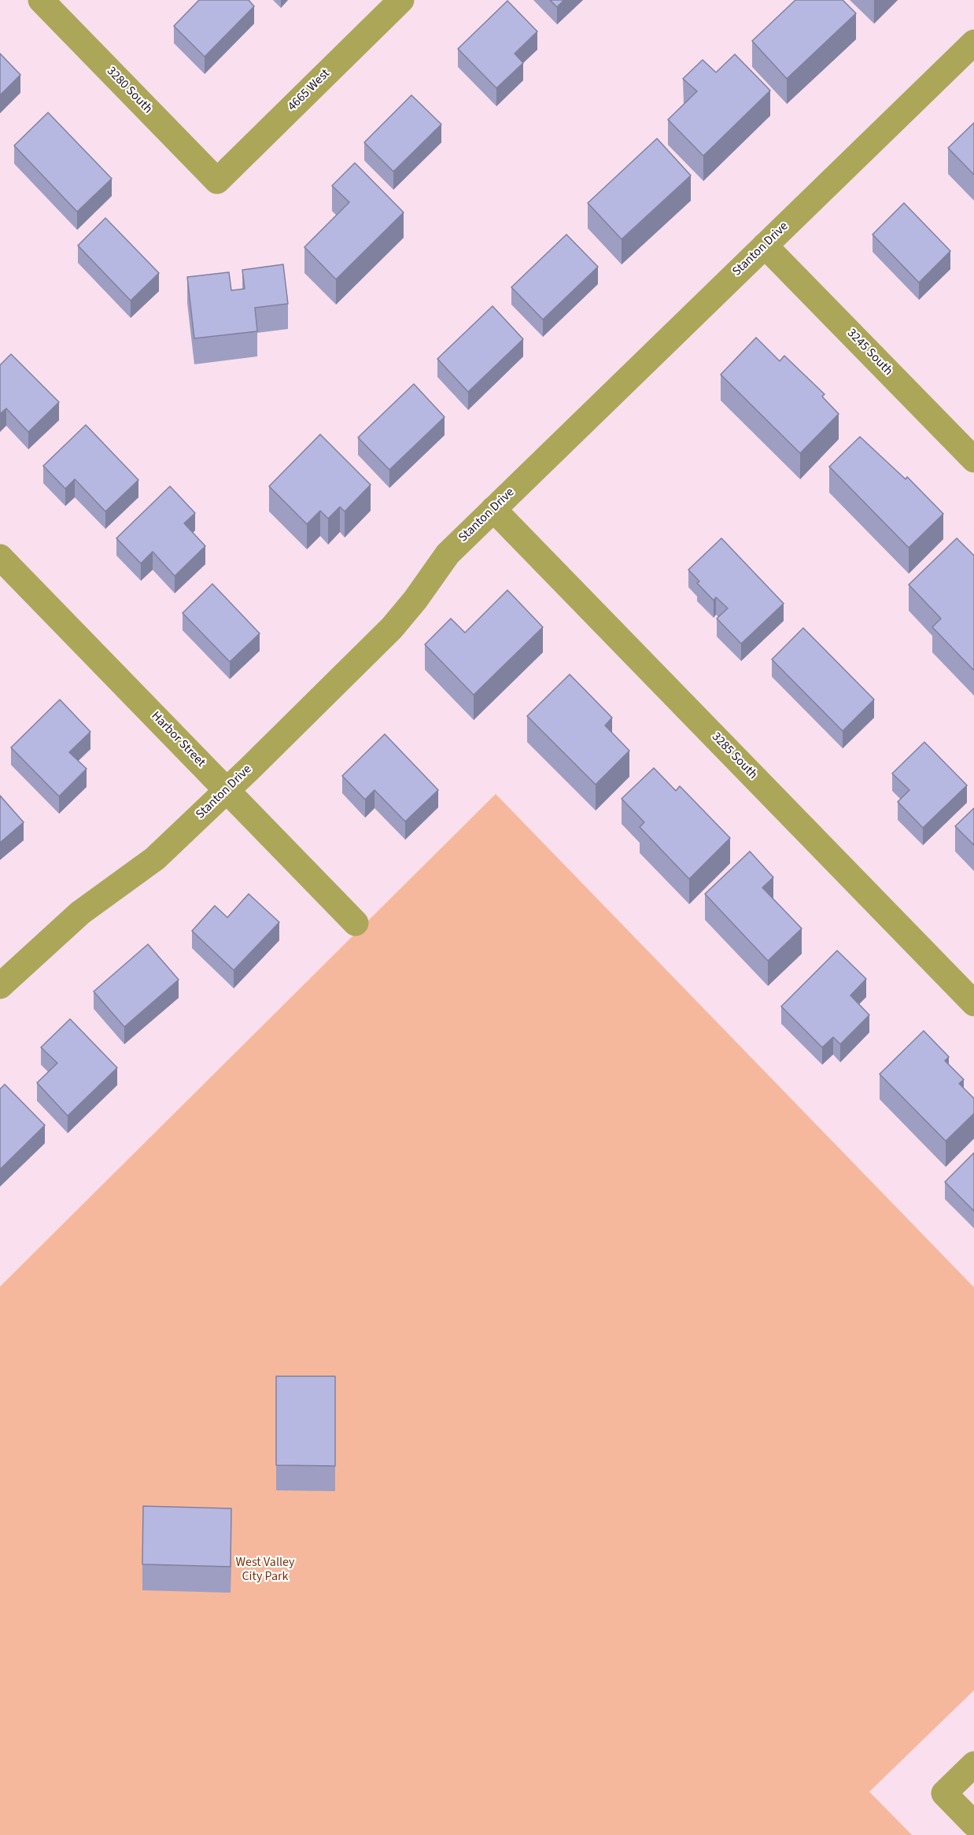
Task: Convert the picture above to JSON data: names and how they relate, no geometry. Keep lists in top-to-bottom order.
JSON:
{
  "streets": {
    "street": [
      "3280 South",
      "4665 West",
      "Stanton Drive",
      "3245 South",
      "Harbor Street",
      "3285 South"
    ]
  },
  "crossings": [
    ["3280 South", "4665 West"],
    ["Stanton Drive", "3245 South"],
    ["Stanton Drive", "Harbor Street"],
    ["Stanton Drive", "3285 South"]
  ],
  "parks": ["West Valley City Park"]
}
